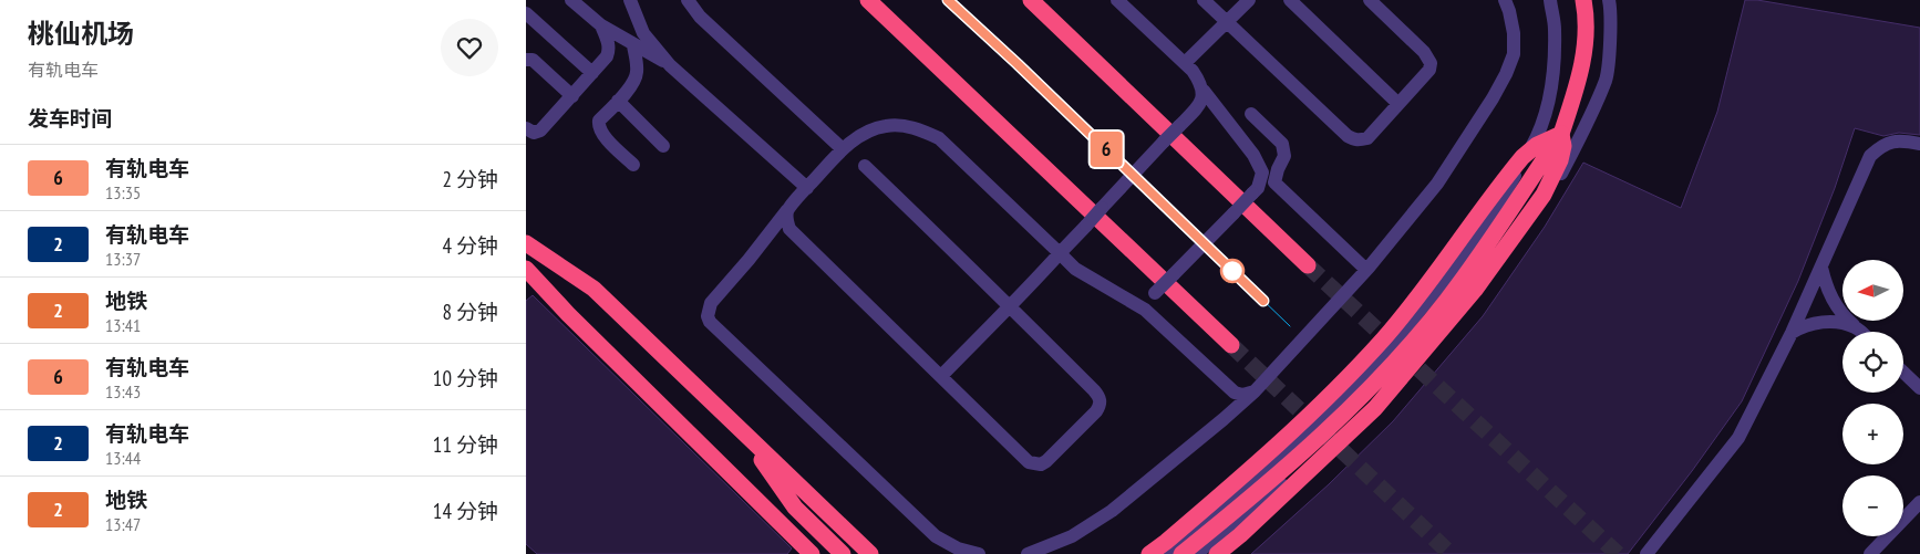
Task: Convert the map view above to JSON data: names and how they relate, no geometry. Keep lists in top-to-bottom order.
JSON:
{
  "lines": ["tram line 6"],
  "north": "left",
  "page": {
    "heading": [
      ["桃仙机场", "有轨电车"],
      "发车时间"
    ],
    "on_map": "6",
    "list": [
      {
        "mark": "6",
        "name": "有轨电车",
        "note": "13:35",
        "value": "2 分钟"
      },
      {
        "mark": "2",
        "name": "有轨电车",
        "note": "13:37",
        "value": "4 分钟"
      },
      {
        "mark": "2",
        "name": "地铁",
        "note": "13:41",
        "value": "8 分钟"
      },
      {
        "mark": "6",
        "name": "有轨电车",
        "note": "13:43",
        "value": "10 分钟"
      },
      {
        "mark": "2",
        "name": "有轨电车",
        "note": "13:44",
        "value": "11 分钟"
      },
      {
        "mark": "2",
        "name": "地铁",
        "note": "13:47",
        "value": "14 分钟"
      }
    ],
    "map_buttons": ["+", "−"]
  }
}
